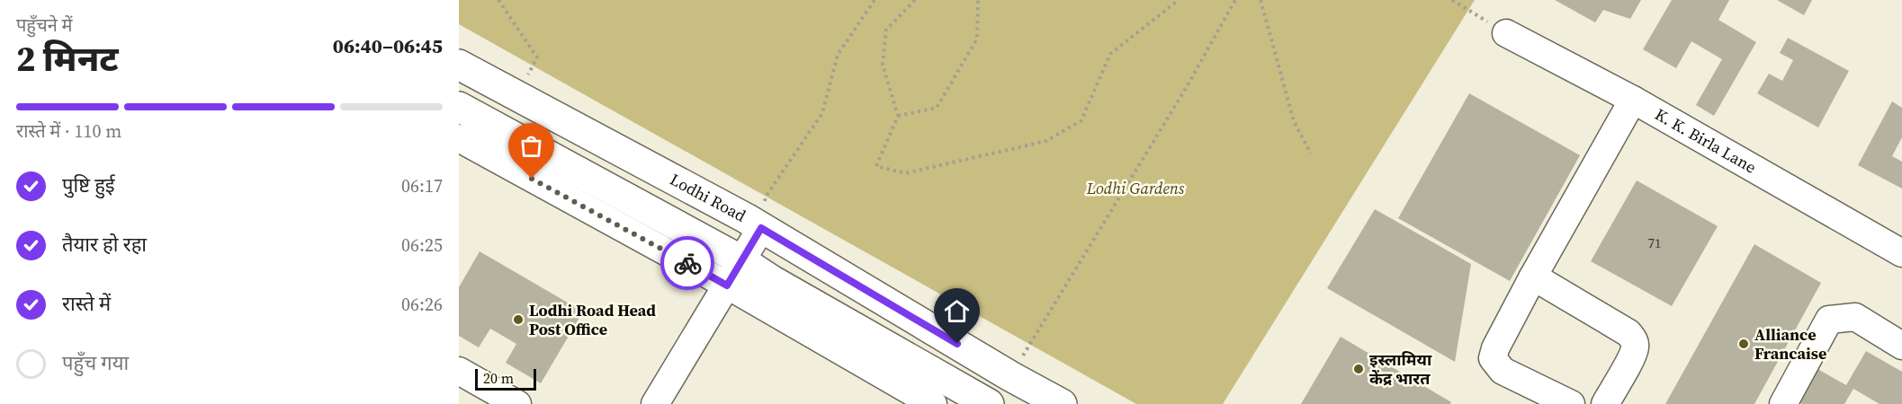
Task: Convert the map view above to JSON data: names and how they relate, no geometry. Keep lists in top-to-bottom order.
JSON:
{
  "streets": {
    "main road": ["Lodhi Road"],
    "street": ["K. K. Birla Lane"]
  },
  "parks": ["Lodhi Gardens"],
  "places": ["Lodhi Road Head Post Office", "Alliance Francaise", "इस्लामिया केंद्र भारत"],
  "house_numbers": ["71"],
  "scale_bar": "20 m",
  "page": {
    "heading": ["2 मिनट", "पहुँचने में", "06:40–06:45"],
    "bar": "रास्ते में · 110 m",
    "list": [
      ["पुष्टि हुई", "06:17"],
      ["तैयार हो रहा", "06:25"],
      ["रास्ते में", "06:26"],
      "पहुँच गया"
    ],
    "scale": "20 m"
  }
}
